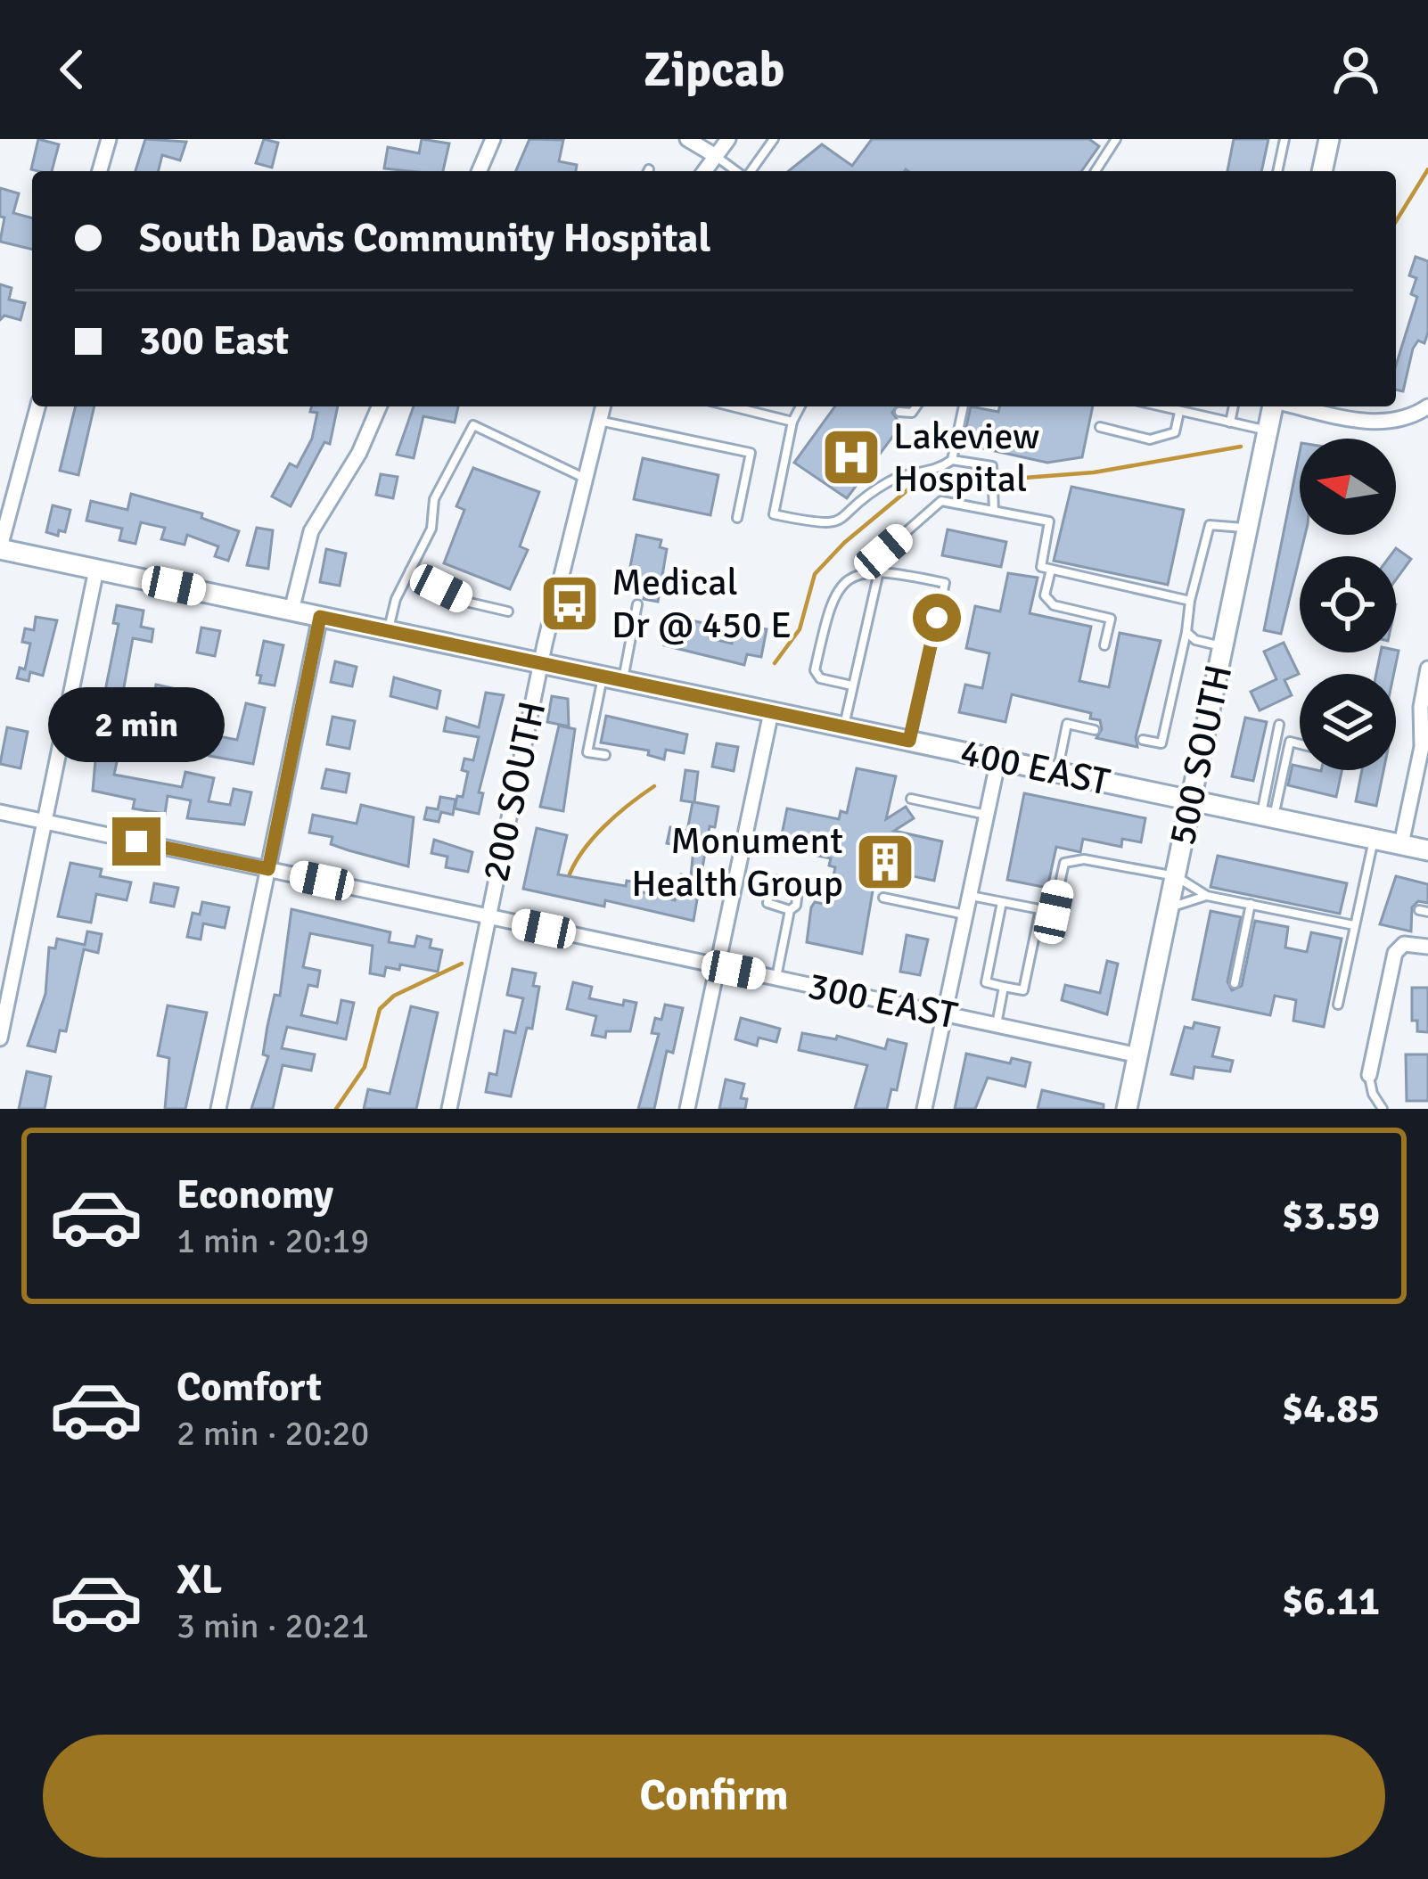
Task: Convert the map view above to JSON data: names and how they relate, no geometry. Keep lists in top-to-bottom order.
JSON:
{
  "streets": {
    "main road": ["500 SOUTH", "400 EAST"],
    "street": ["200 SOUTH", "300 EAST"]
  },
  "crossings": [
    ["500 SOUTH", "400 EAST"],
    ["500 SOUTH", "300 EAST"],
    ["400 EAST", "200 SOUTH"],
    ["200 SOUTH", "300 EAST"]
  ],
  "places": {
    "hospital": ["Lakeview Hospital"],
    "bus stop": ["Medical Dr @ 450 E"],
    "building": ["Monument Health Group"]
  },
  "north": "left",
  "page": {
    "header": "Zipcab",
    "banner": ["South Davis Community Hospital", "300 East"],
    "bubble": "2 min",
    "list": [
      {
        "name": "Economy",
        "note": "1 min · 20:19",
        "value": "$3.59"
      },
      {
        "name": "Comfort",
        "note": "2 min · 20:20",
        "value": "$4.85"
      },
      {
        "name": "XL",
        "note": "3 min · 20:21",
        "value": "$6.11"
      }
    ],
    "buttons": "Confirm"
  }
}
